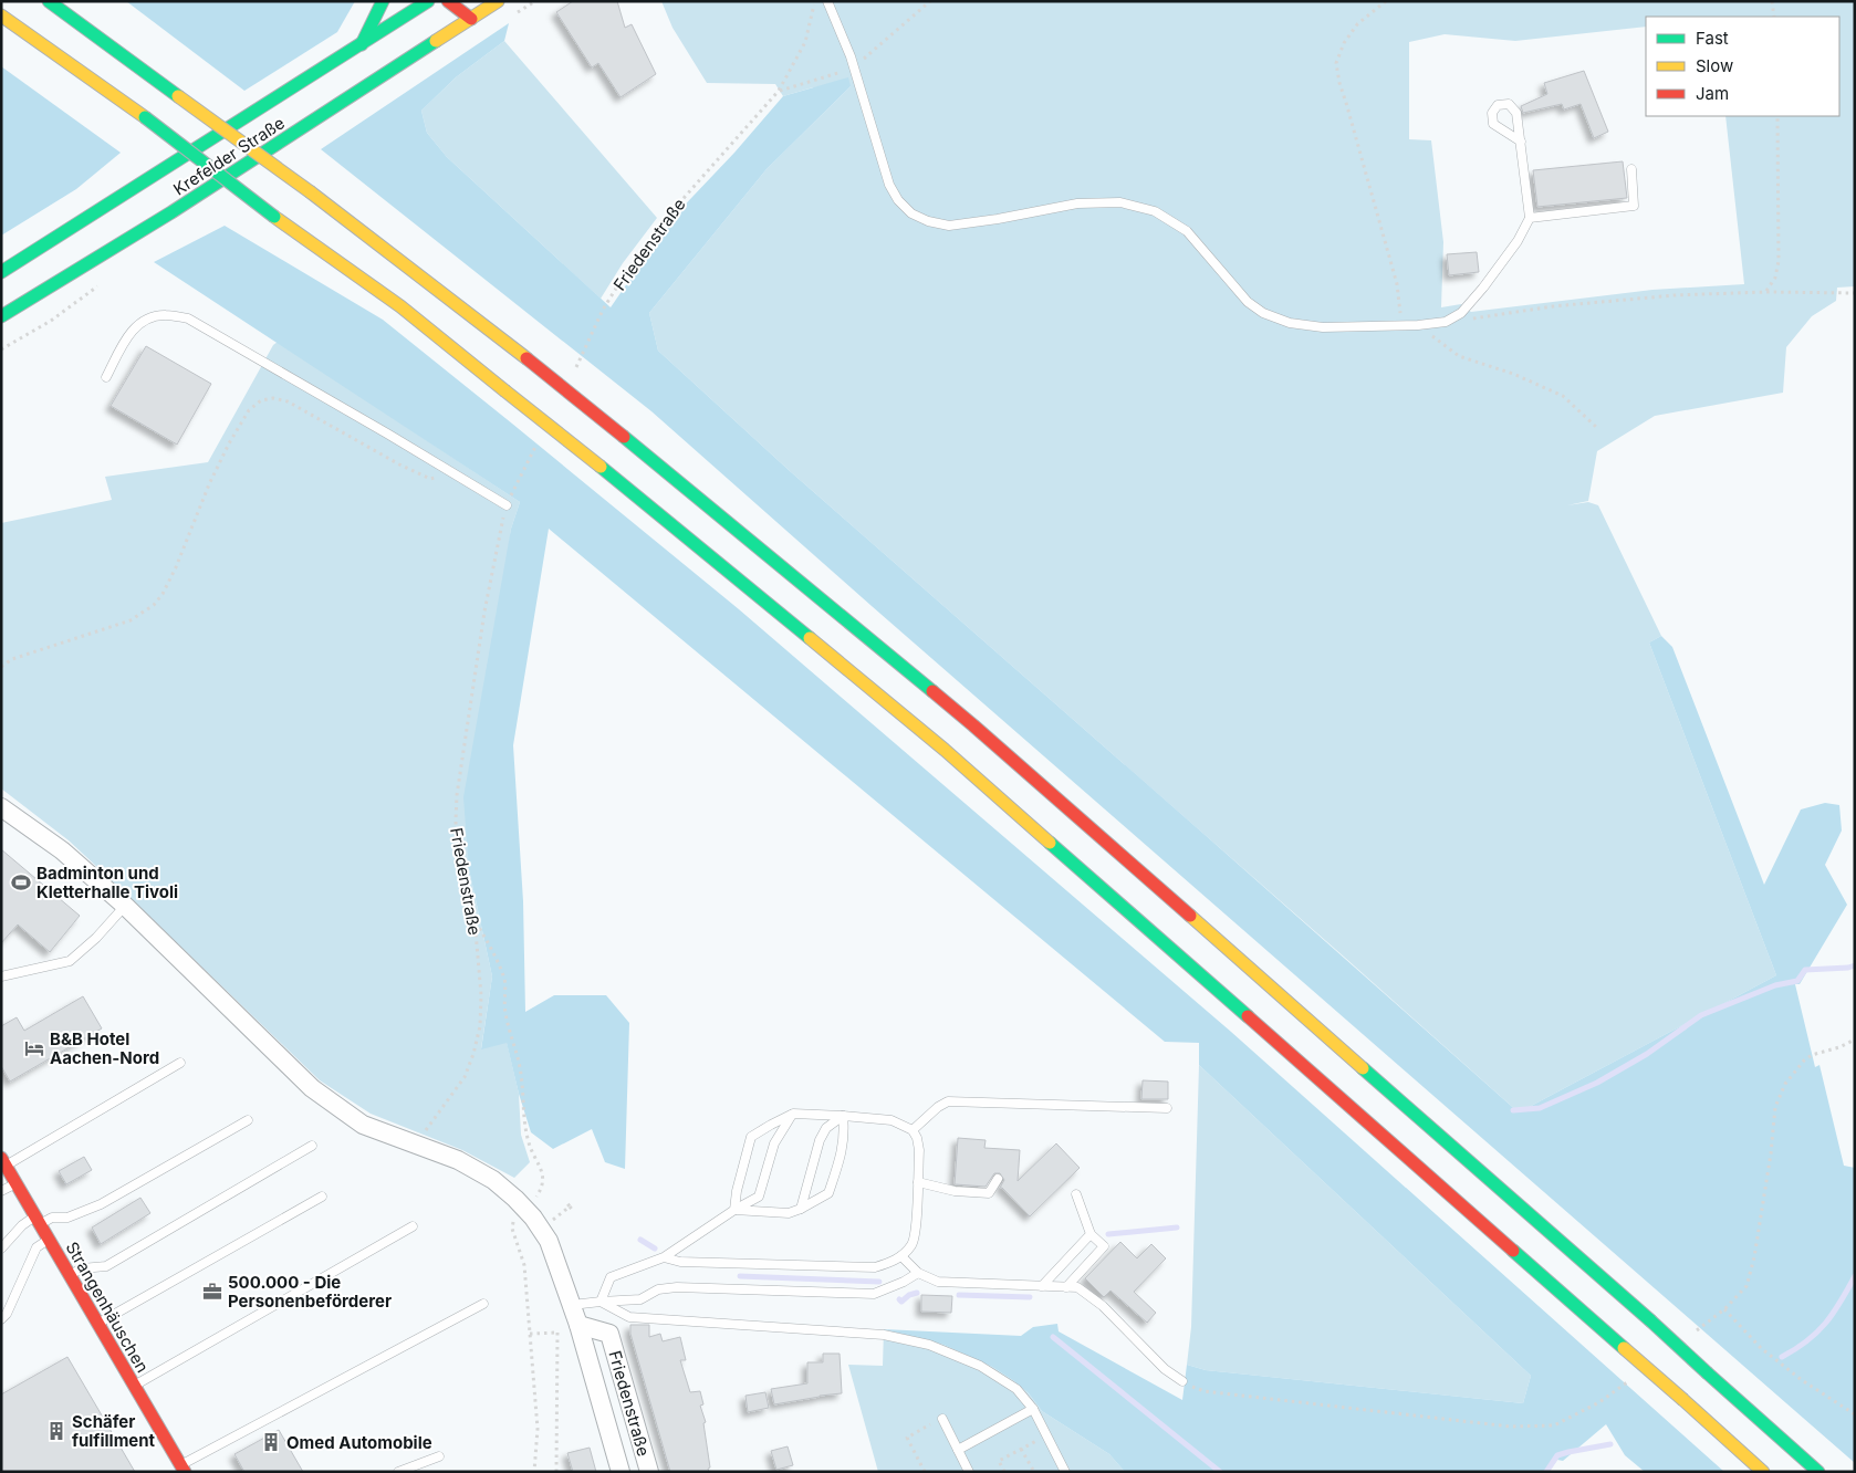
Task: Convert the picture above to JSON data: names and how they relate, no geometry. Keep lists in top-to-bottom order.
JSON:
{
  "streets": {
    "main road": ["Krefelder Straße", "Strangenhäuschen"],
    "street": ["Friedenstraße"]
  },
  "places": {
    "sports": ["Badminton und Kletterhalle Tivoli"],
    "hotel": ["B&B Hotel Aachen-Nord"],
    "office": ["500.000 - Die Personenbeförderer"],
    "building": ["Schäfer fulfillment", "Omed Automobile"]
  },
  "legend": ["Fast", "Slow", "Jam"]
}
